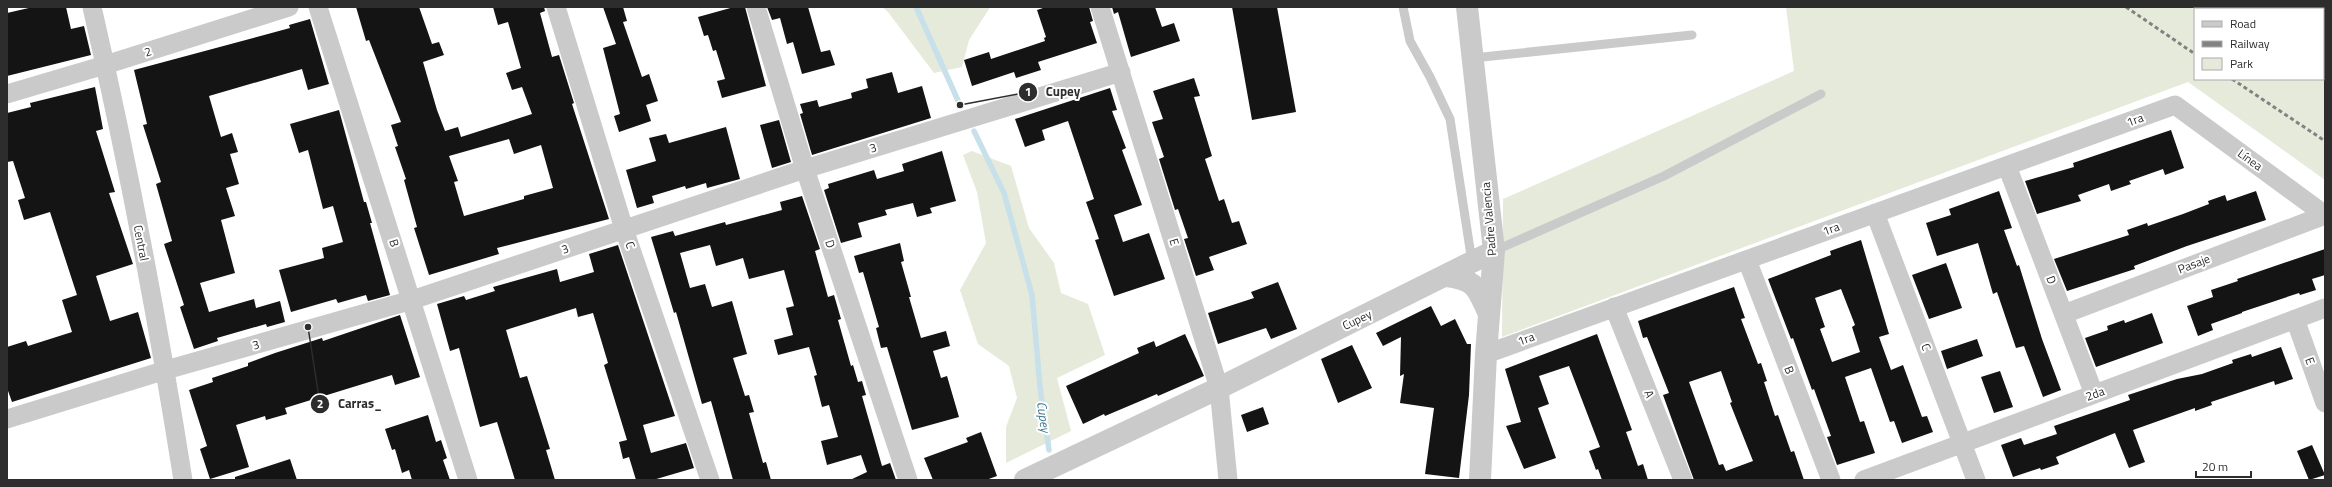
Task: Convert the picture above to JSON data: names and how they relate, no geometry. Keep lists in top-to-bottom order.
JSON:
{
  "streets": {
    "street": [
      "2",
      "1ra",
      "3",
      "Línea",
      "Padre Valencia",
      "E",
      "Central",
      "B",
      "D",
      "C",
      "Pasaje",
      "Cupey",
      "A",
      "2da"
    ]
  },
  "crossings": [
    ["2", "Central"],
    ["1ra", "Línea"],
    ["1ra", "Padre Valencia"],
    ["1ra", "B"],
    ["1ra", "D"],
    ["1ra", "C"],
    ["1ra", "A"],
    ["3", "E"],
    ["3", "Central"],
    ["3", "B"],
    ["3", "D"],
    ["3", "C"],
    ["Línea", "Pasaje"],
    ["Padre Valencia", "Cupey"],
    ["E", "Cupey"],
    ["E", "2da"],
    ["D", "Pasaje"],
    ["D", "2da"],
    ["C", "2da"]
  ],
  "water": ["Cupey"],
  "places": ["Cupey", "Carras_"],
  "legend": ["Road", "Railway", "Park"],
  "scale_bar": "20 m"
}
